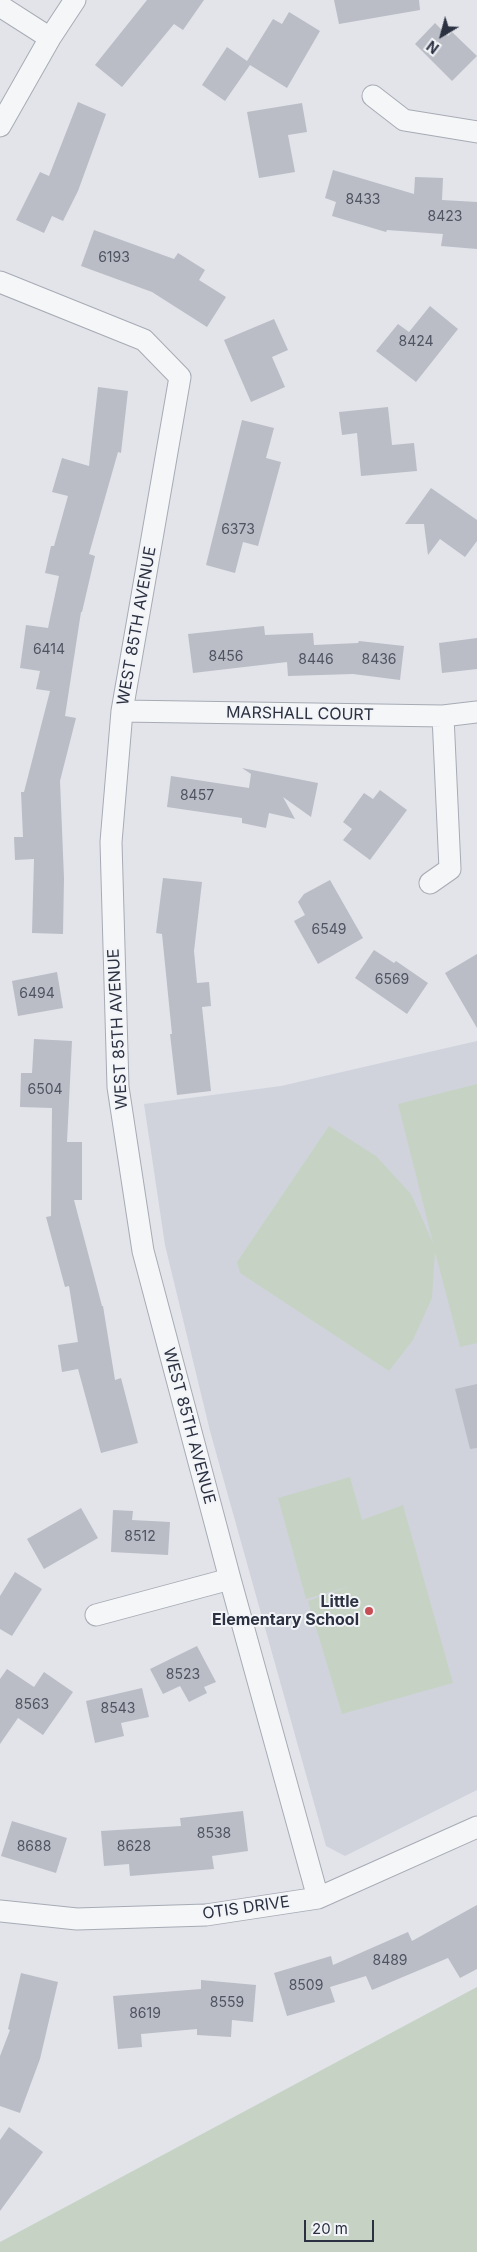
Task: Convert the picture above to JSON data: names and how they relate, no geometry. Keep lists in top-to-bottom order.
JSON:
{
  "streets": {
    "street": ["WEST 85TH AVENUE", "MARSHALL COURT", "OTIS DRIVE"]
  },
  "crossings": [
    ["WEST 85TH AVENUE", "MARSHALL COURT"],
    ["WEST 85TH AVENUE", "OTIS DRIVE"]
  ],
  "places": ["Little Elementary School"],
  "house_numbers": [
    "8433",
    "8423",
    "6193",
    "8424",
    "6373",
    "6414",
    "8456",
    "8446",
    "8436",
    "8457",
    "6549",
    "6569",
    "6494",
    "6504",
    "8512",
    "8523",
    "8563",
    "8543",
    "8538",
    "8688",
    "8628",
    "8489",
    "8509",
    "8559",
    "8619"
  ],
  "scale_bar": "20 m",
  "north": "bottom left"
}
